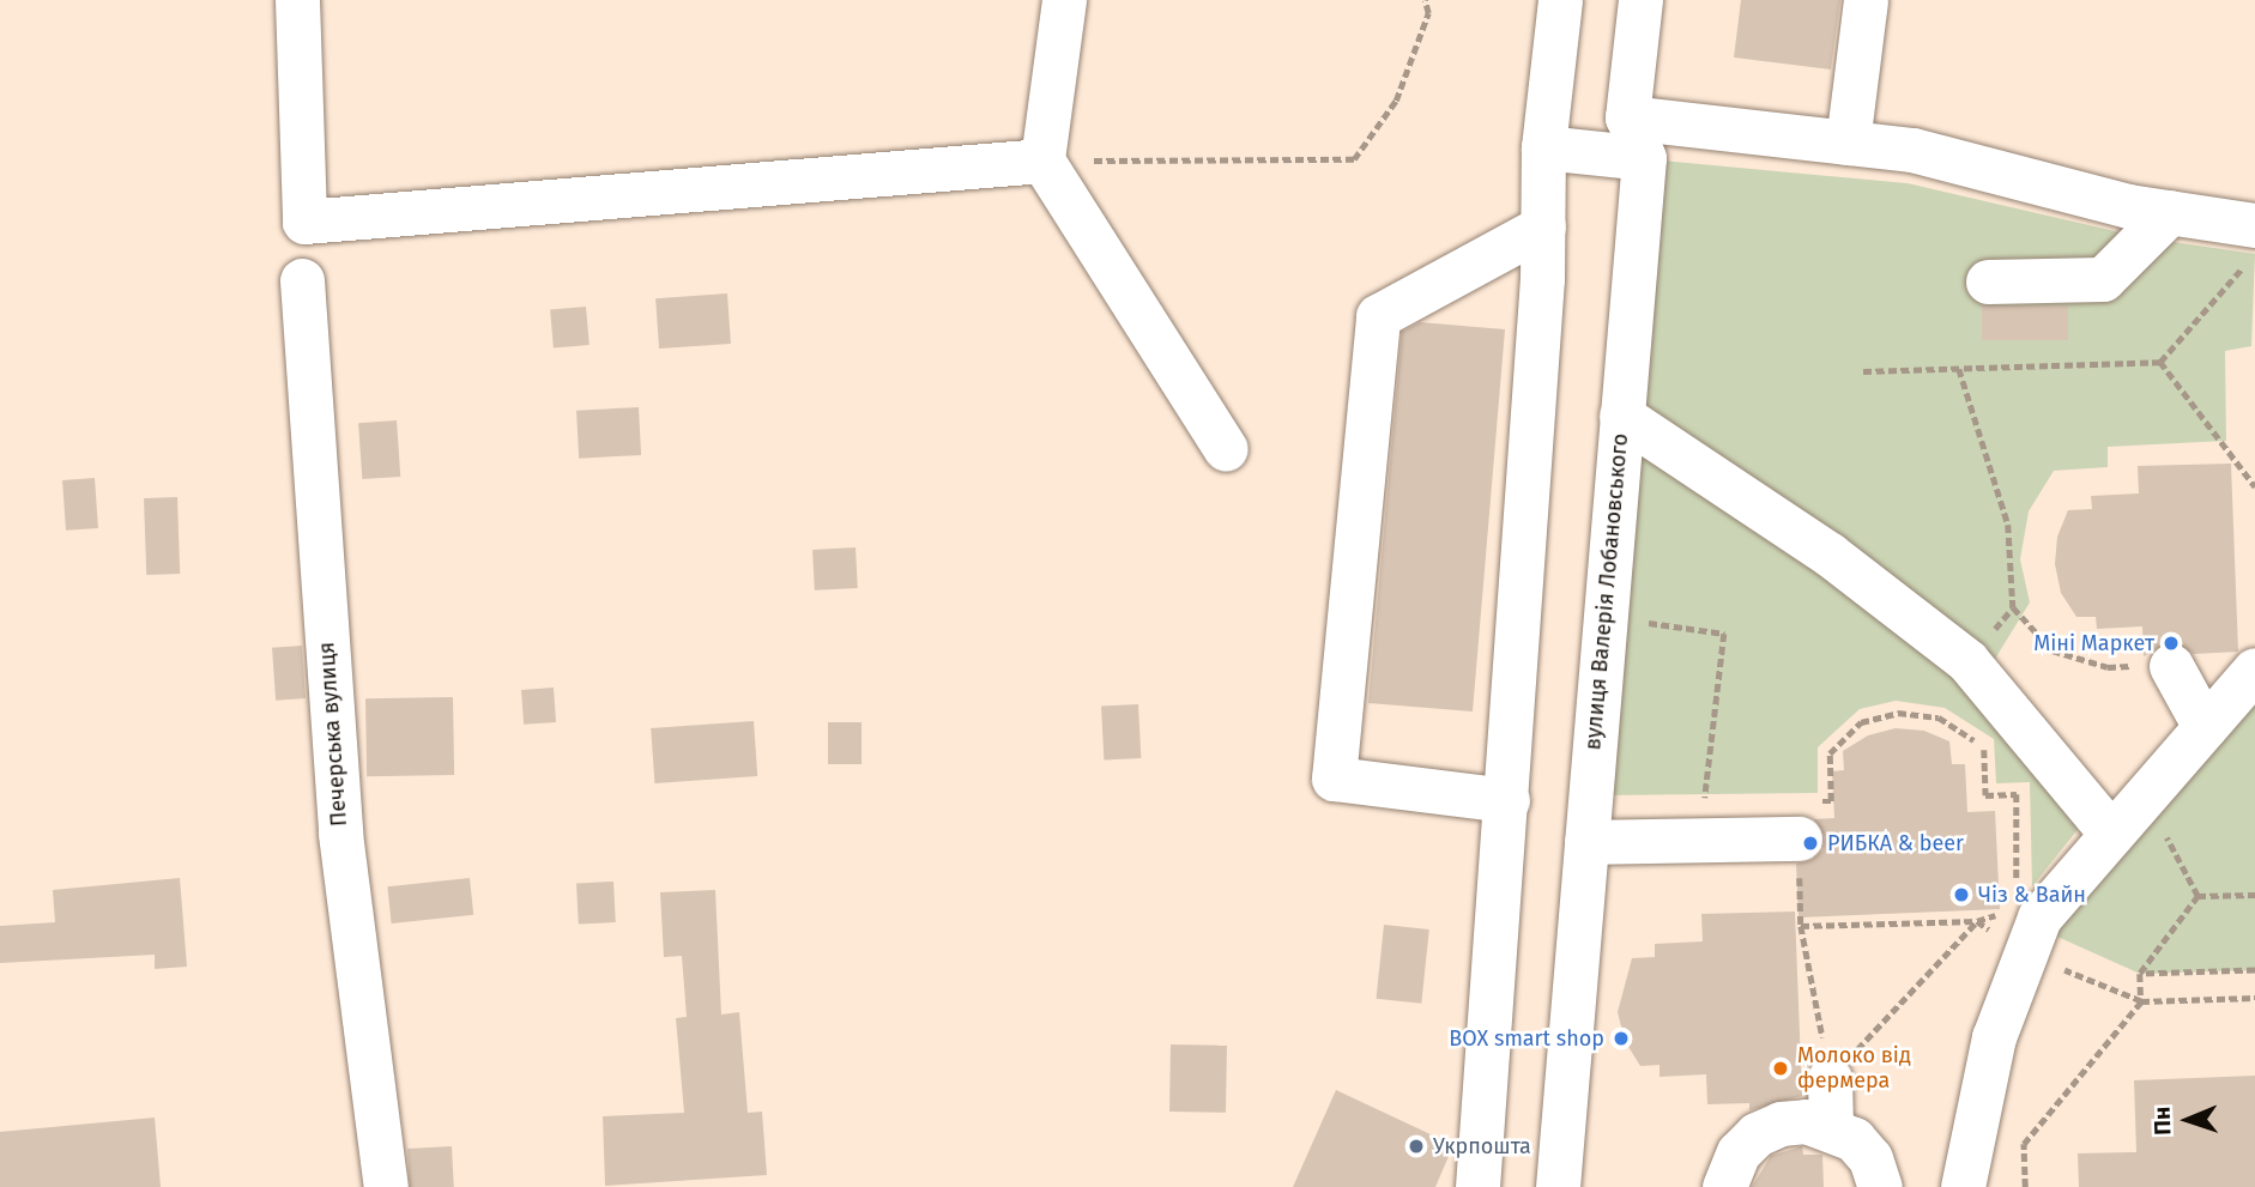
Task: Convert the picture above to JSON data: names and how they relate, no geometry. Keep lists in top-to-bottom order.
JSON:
{
  "streets": {
    "street": ["вулиця Валерія Лобановського", "Печерська вулиця"]
  },
  "places": [
    "Міні Маркет",
    "РИБКА & beer",
    "Чіз & Вайн",
    "BOX smart shop",
    "Молоко від фермера",
    "Укрпошта"
  ],
  "north": "left"
}
